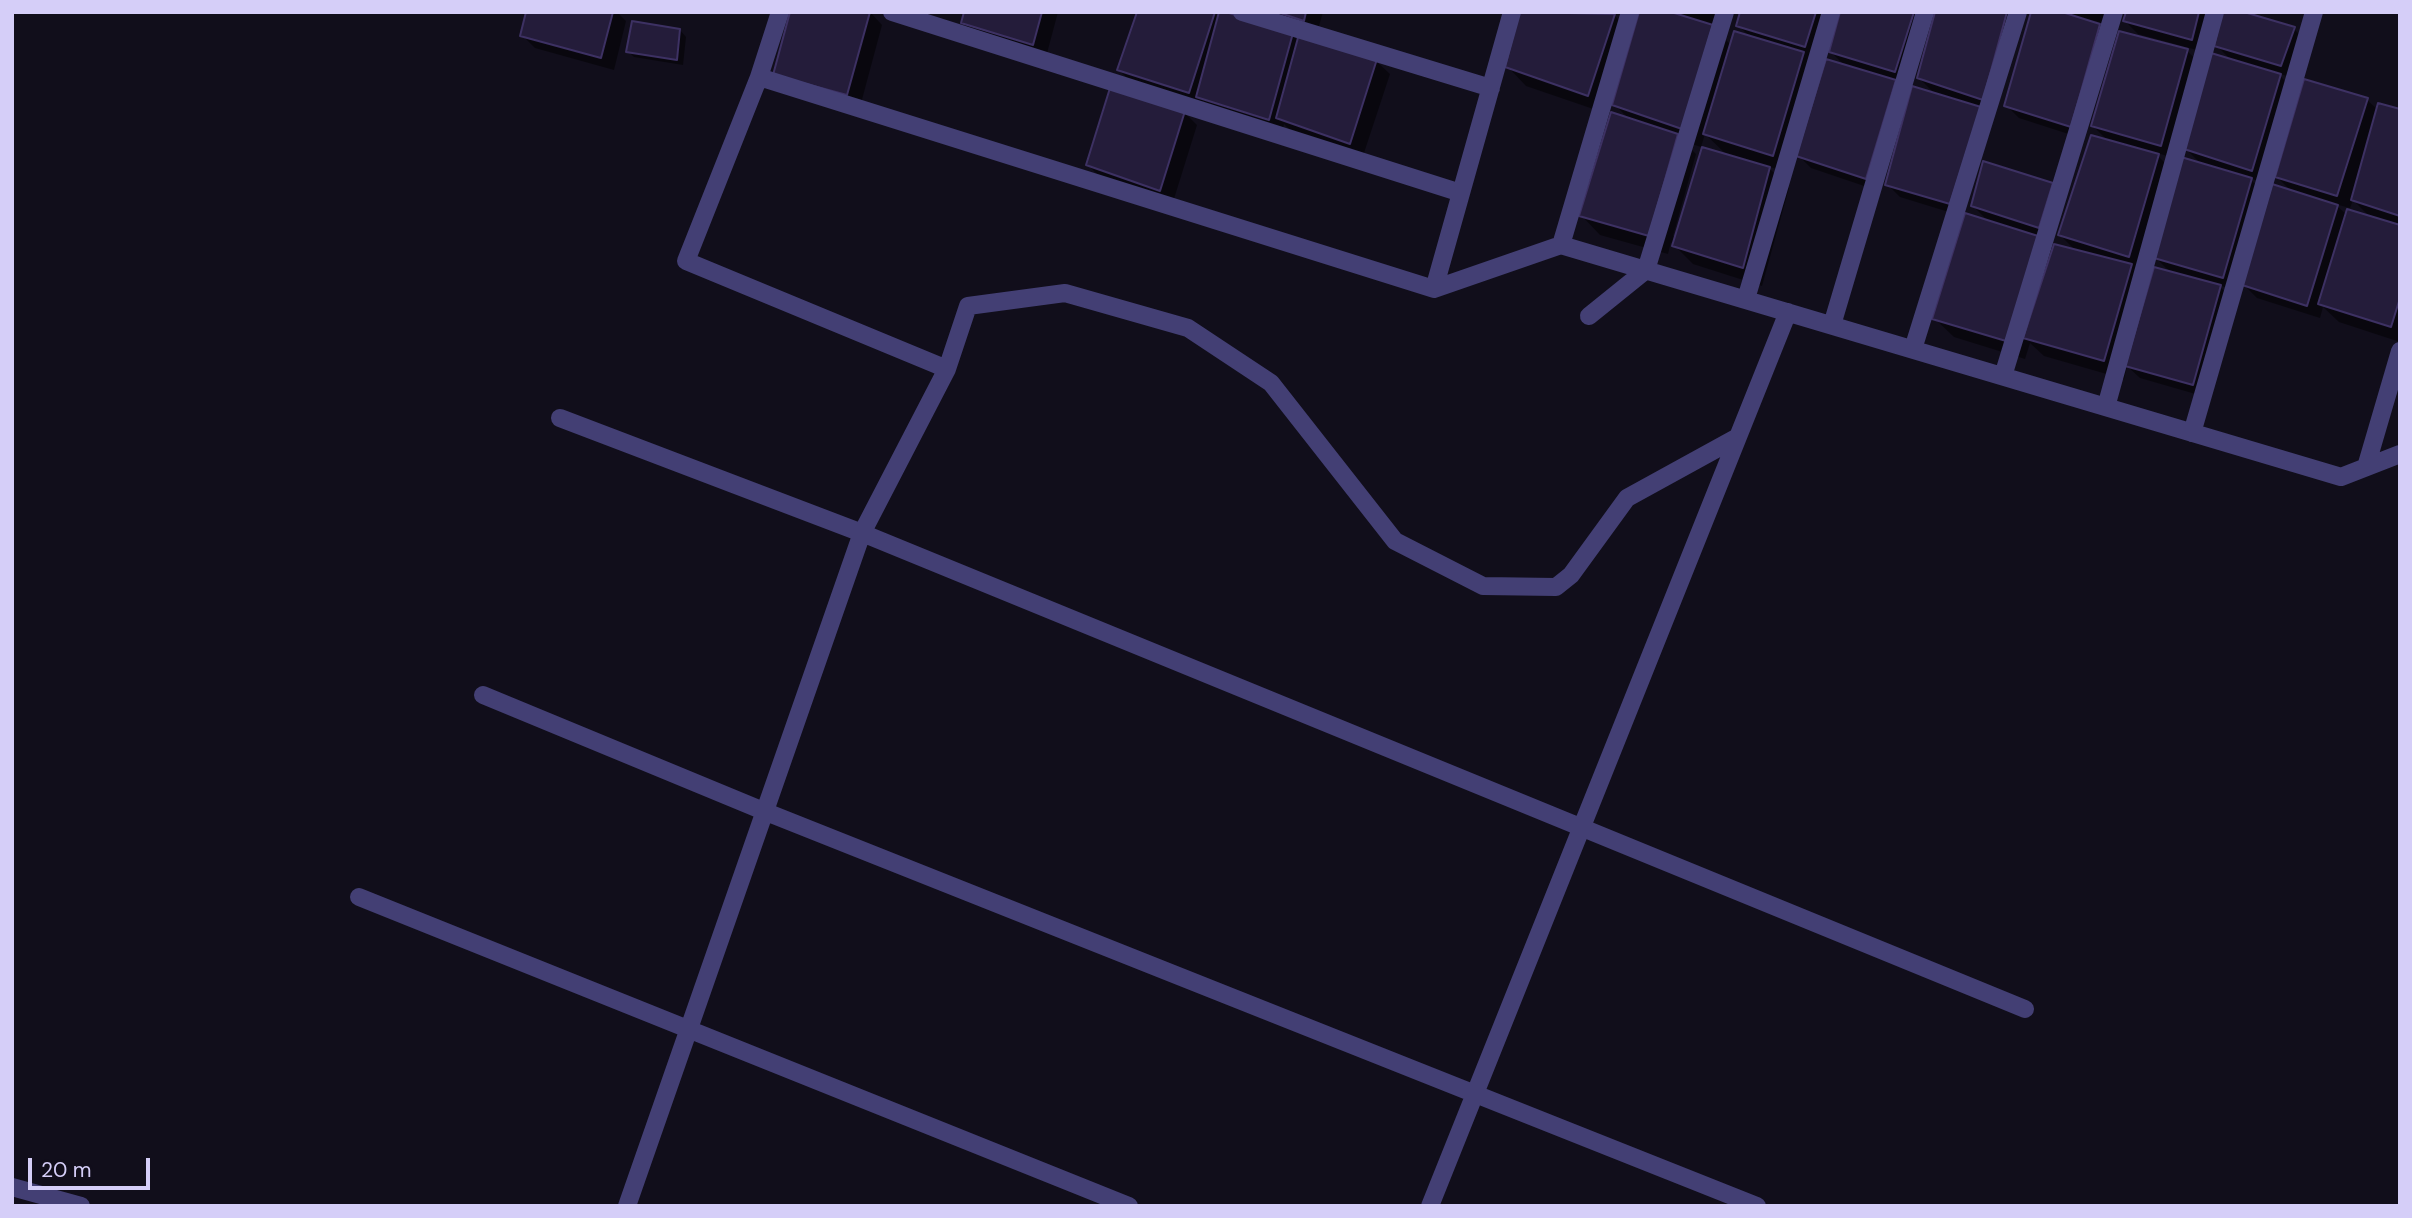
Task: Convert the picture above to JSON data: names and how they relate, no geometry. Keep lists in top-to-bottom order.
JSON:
{
  "scale_bar": "20 m"
}
